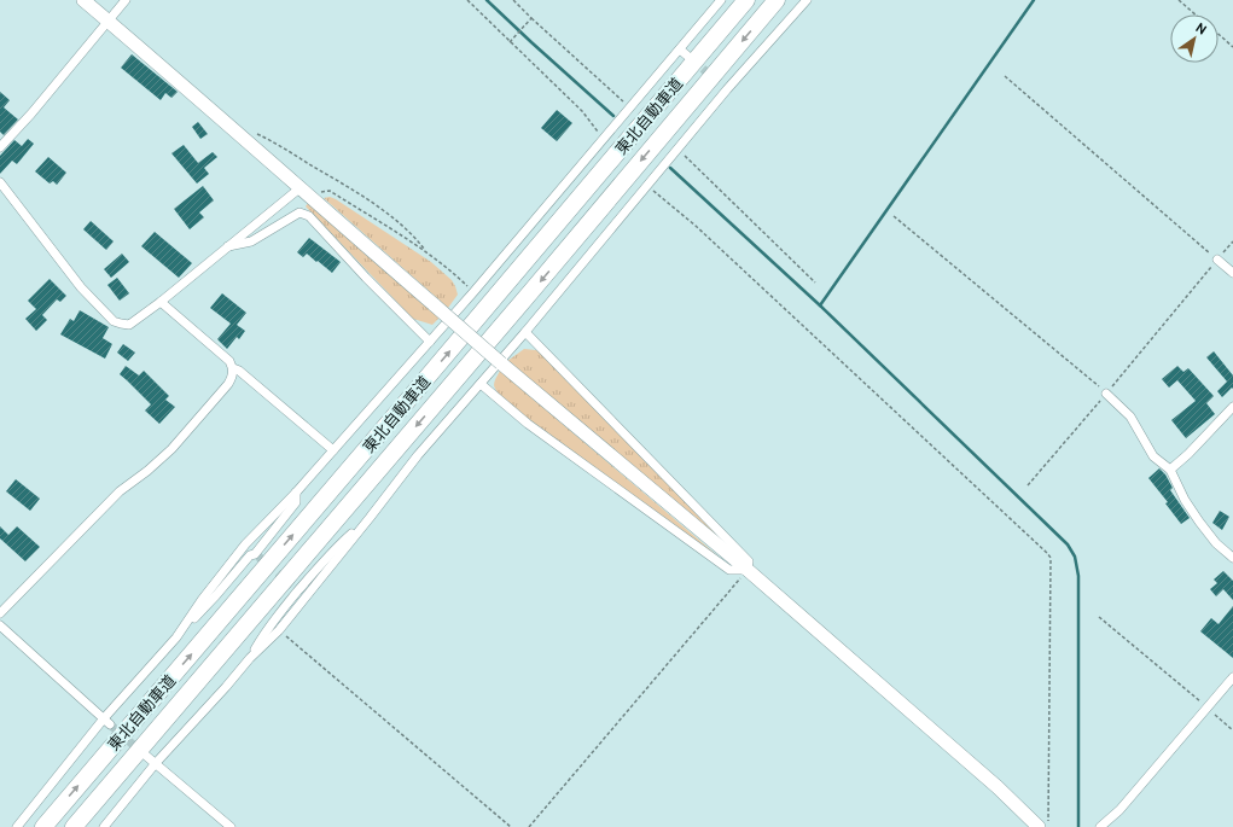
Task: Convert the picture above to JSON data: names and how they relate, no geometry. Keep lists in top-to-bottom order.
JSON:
{
  "streets": {
    "highway": ["東北自動車道"]
  },
  "north": "top right"
}
